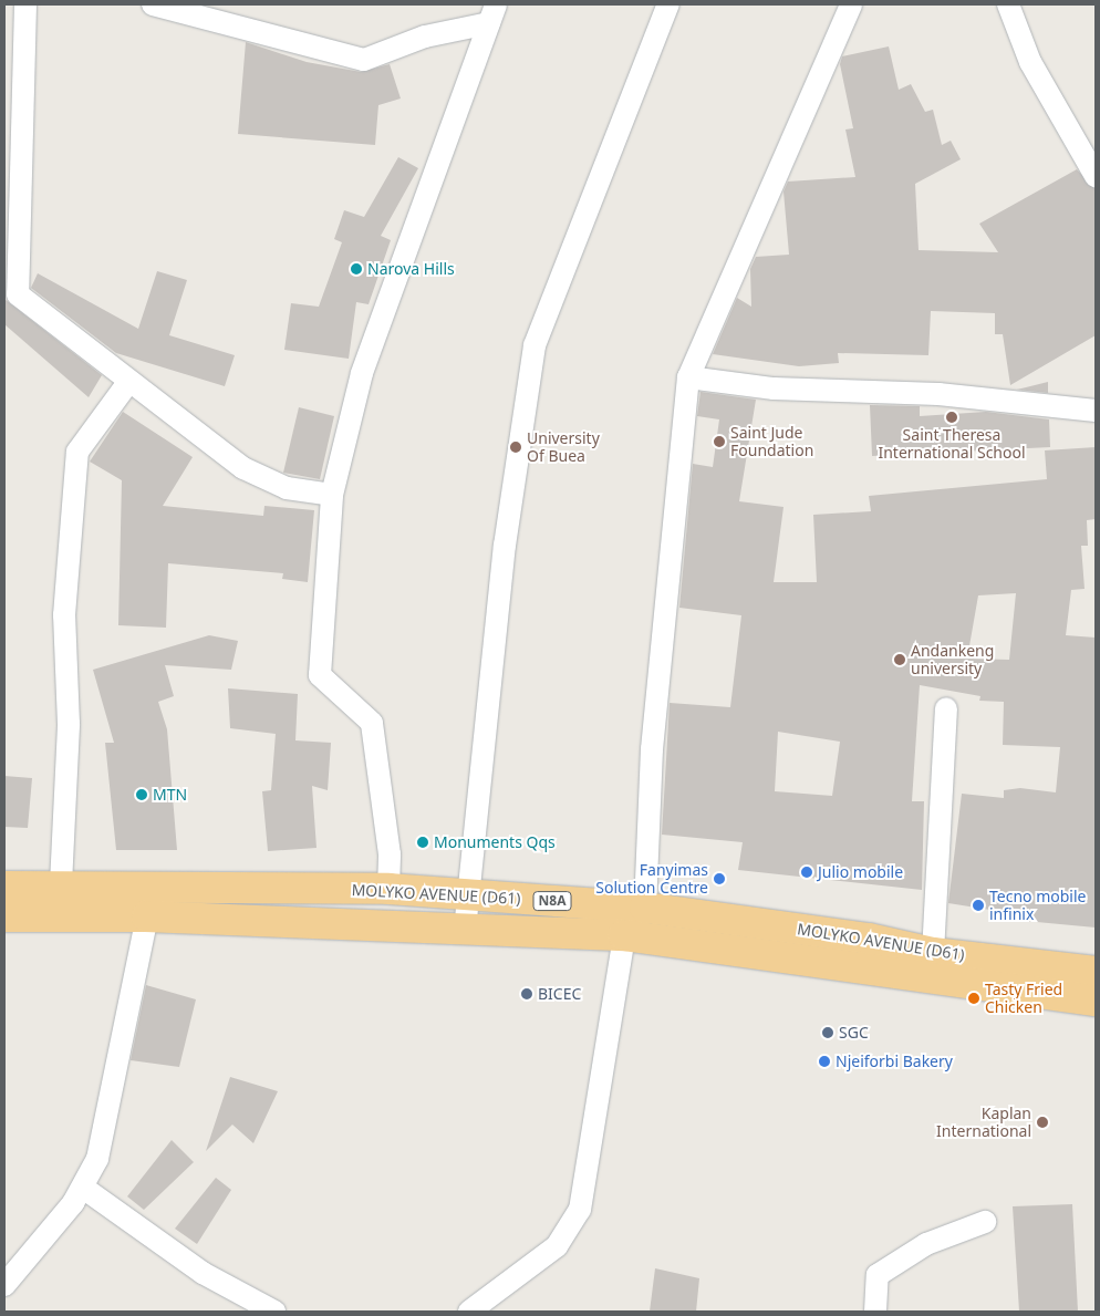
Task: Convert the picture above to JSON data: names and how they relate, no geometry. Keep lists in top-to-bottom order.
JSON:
{
  "streets": {
    "highway": ["MOLYKO AVENUE (D61)", "N8A"]
  },
  "places": [
    "Narova Hills",
    "Saint Theresa International School",
    "Saint Jude Foundation",
    "University Of Buea",
    "Andankeng university",
    "MTN",
    "Monuments Qqs",
    "Julio mobile",
    "Fanyimas Solution Centre",
    "Tecno mobile infinix",
    "BICEC",
    "Tasty Fried Chicken",
    "SGC",
    "Njeiforbi Bakery",
    "Kaplan International"
  ]
}
